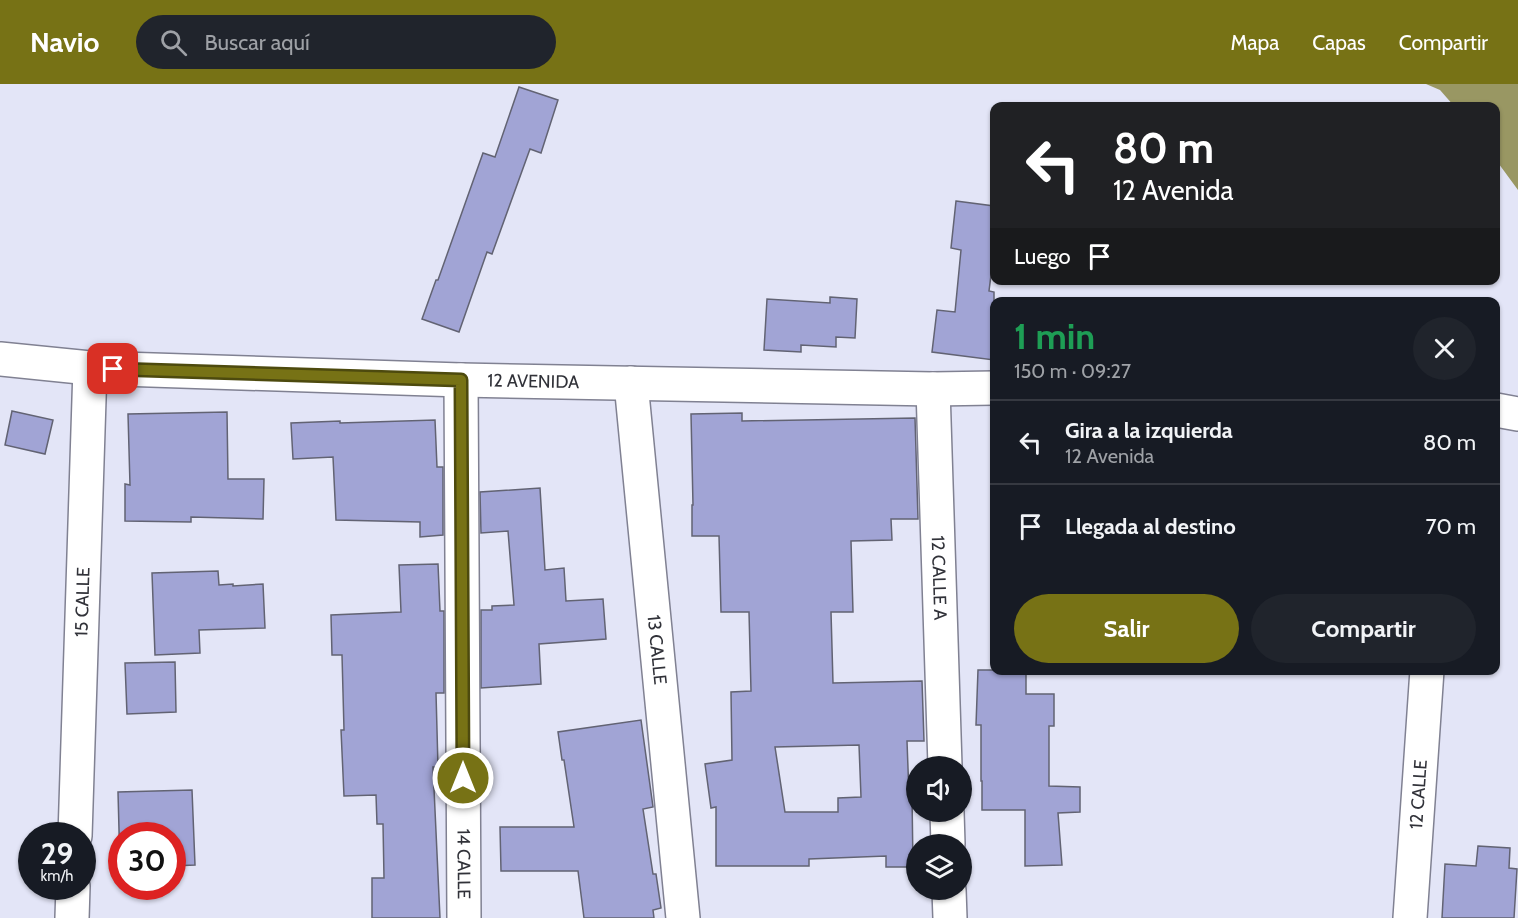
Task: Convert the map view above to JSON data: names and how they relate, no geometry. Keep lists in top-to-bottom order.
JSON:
{
  "streets": {
    "street": [
      "12 AVENIDA",
      "12 CALLE A",
      "15 CALLE",
      "13 CALLE",
      "12 CALLE",
      "14 CALLE"
    ]
  },
  "crossings": [
    ["12 AVENIDA", "12 CALLE A"],
    ["12 AVENIDA", "15 CALLE"],
    ["12 AVENIDA", "13 CALLE"],
    ["12 AVENIDA", "14 CALLE"]
  ],
  "page": {
    "header": "Navio",
    "search": "Buscar aquí",
    "nav": ["Mapa", "Capas", "Compartir"],
    "turn": ["80 m", "12 Avenida"],
    "then": "Luego",
    "heading": ["1 min", "150 m · 09:27"],
    "list": [
      {
        "name": "Gira a la izquierda",
        "note": "12 Avenida",
        "value": "80 m"
      },
      {
        "name": "Llegada al destino",
        "value": "70 m"
      }
    ],
    "buttons": ["Salir", "Compartir"],
    "speed": "29 km/h",
    "limit": "30"
  }
}
